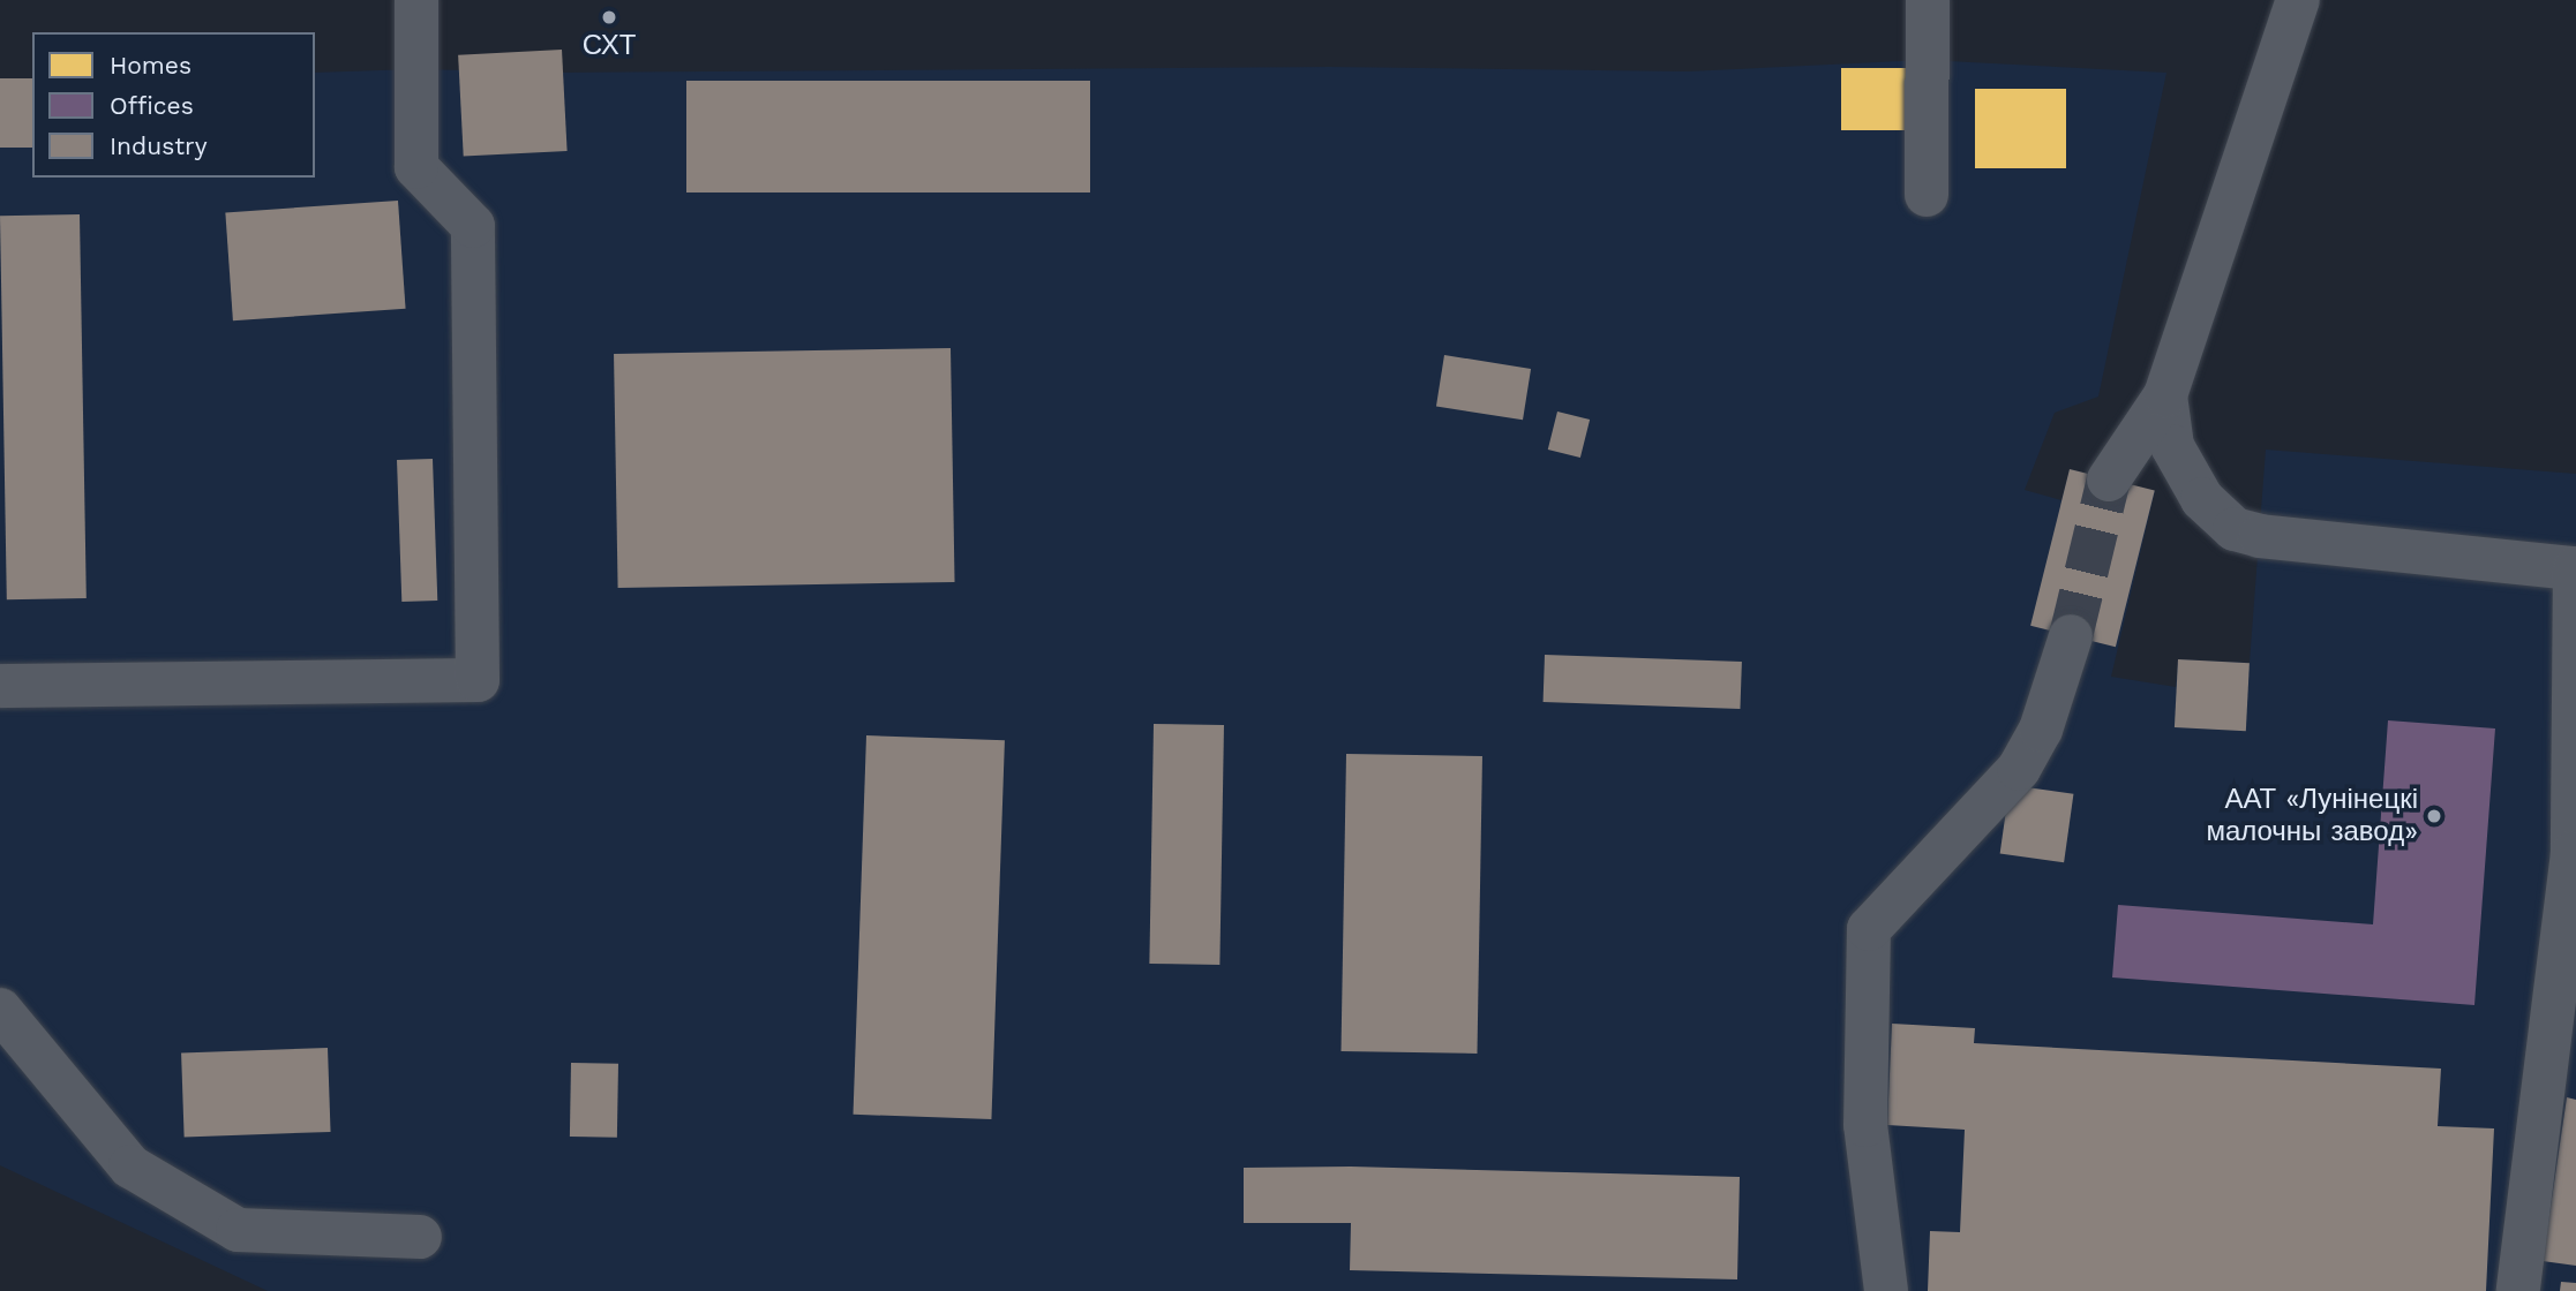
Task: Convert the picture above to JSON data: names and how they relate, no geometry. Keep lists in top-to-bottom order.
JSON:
{
  "places": ["СХТ", "ААТ «Лунінецкі малочны завод»"],
  "legend": ["Homes", "Offices", "Industry"]
}
